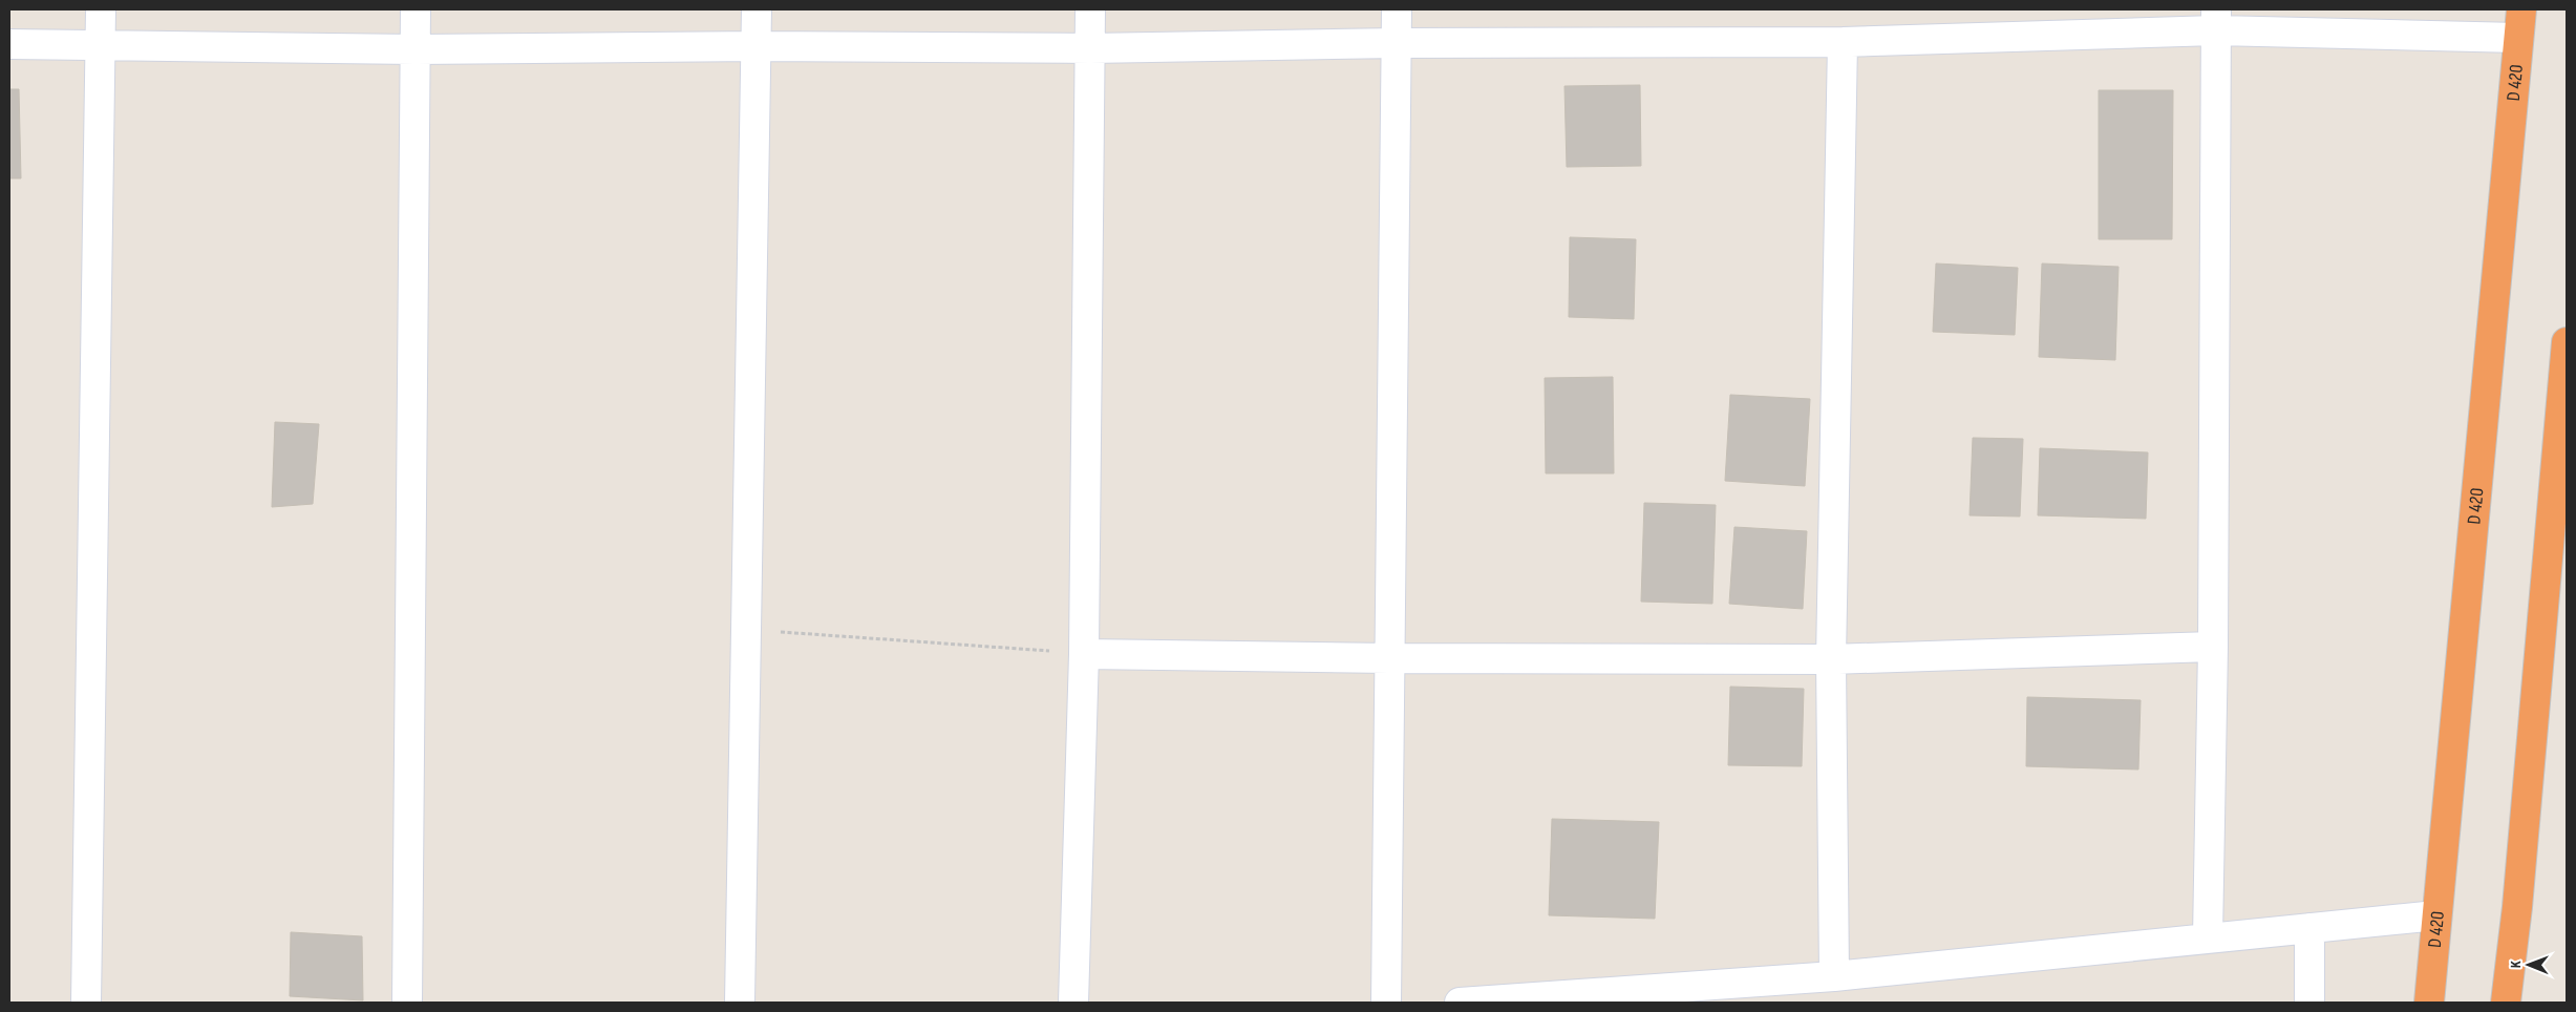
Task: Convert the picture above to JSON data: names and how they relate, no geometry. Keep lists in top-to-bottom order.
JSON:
{
  "streets": {
    "highway": ["D 420"]
  },
  "north": "left"
}
